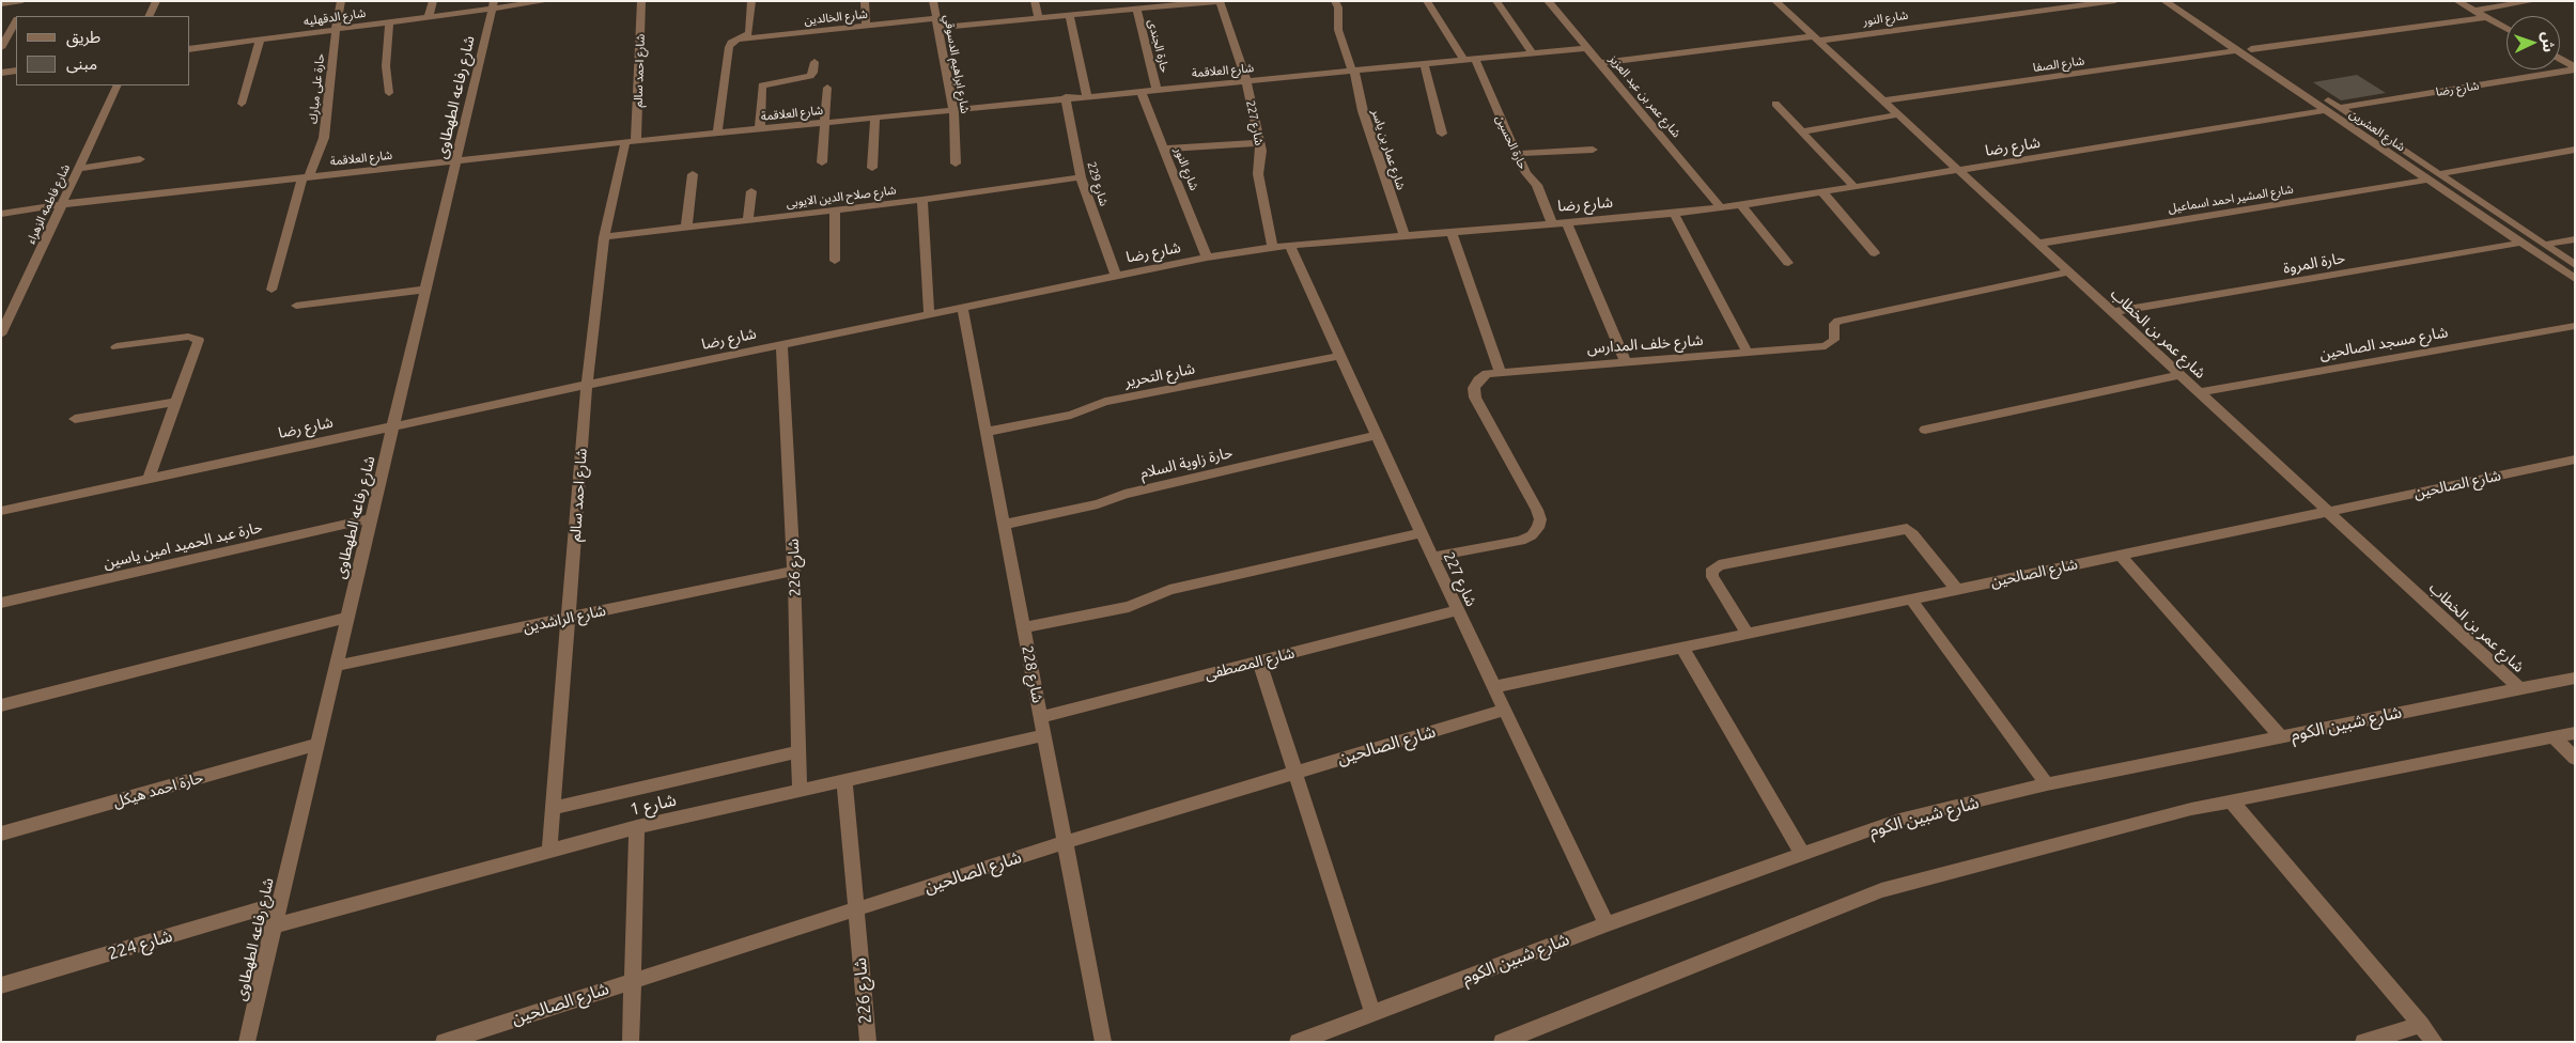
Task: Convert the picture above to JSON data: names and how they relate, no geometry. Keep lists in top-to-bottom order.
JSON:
{
  "streets": {
    "street": [
      "شارع الدقهليه",
      "شارع الخالدين",
      "شارع النور",
      "حارة الجندى",
      "شارع ابراهيم الدسوقي",
      "شارع الصفا",
      "شارع احمد سالم",
      "شارع العلاقمة",
      "حارة على مبارك",
      "شارع رضا",
      "شارع عمر بن عبد العزيز",
      "شارع رفاعه الطهطاوى",
      "شارع 227",
      "شارع العشرين",
      "حارة الحسين",
      "شارع عمار بن ياسر",
      "شارع 229",
      "شارع صلاح الدين الايوبى",
      "شارع المشير احمد اسماعيل",
      "شارع فاطمه الزهراء",
      "حارة المروة",
      "شارع عمر بن الخطاب",
      "شارع مسجد الصالحين",
      "شارع خلف المدارس",
      "شارع التحرير",
      "حارة زاوية السلام",
      "شارع الصالحين",
      "حارة عبد الحميد امين ياسين",
      "شارع 226",
      "شارع الراشدين",
      "شارع المصطفى",
      "شارع 228",
      "شارع شبين الكوم",
      "حارة احمد هيكل",
      "شارع 1",
      "شارع 224"
    ]
  },
  "crossings": [
    ["شارع الدقهليه", "حارة على مبارك"],
    ["شارع الدقهليه", "شارع رفاعه الطهطاوى"],
    ["شارع الخالدين", "حارة الجندى"],
    ["شارع الخالدين", "شارع ابراهيم الدسوقي"],
    ["شارع الخالدين", "شارع 227"],
    ["شارع النور", "شارع العلاقمة"],
    ["شارع النور", "شارع رضا"],
    ["شارع النور", "شارع عمر بن عبد العزيز"],
    ["شارع النور", "شارع عمر بن الخطاب"],
    ["حارة الجندى", "شارع العلاقمة"],
    ["شارع ابراهيم الدسوقي", "شارع العلاقمة"],
    ["شارع الصفا", "شارع العشرين"],
    ["شارع الصفا", "شارع عمر بن الخطاب"],
    ["شارع احمد سالم", "شارع العلاقمة"],
    ["شارع احمد سالم", "شارع رضا"],
    ["شارع احمد سالم", "شارع صلاح الدين الايوبى"],
    ["شارع احمد سالم", "شارع الراشدين"],
    ["شارع احمد سالم", "شارع 1"],
    ["شارع العلاقمة", "حارة على مبارك"],
    ["شارع العلاقمة", "شارع عمر بن عبد العزيز"],
    ["شارع العلاقمة", "شارع رفاعه الطهطاوى"],
    ["شارع العلاقمة", "شارع 227"],
    ["شارع العلاقمة", "حارة الحسين"],
    ["شارع العلاقمة", "شارع عمار بن ياسر"],
    ["شارع العلاقمة", "شارع 229"],
    ["شارع العلاقمة", "شارع فاطمه الزهراء"],
    ["شارع رضا", "شارع عمر بن عبد العزيز"],
    ["شارع رضا", "شارع رفاعه الطهطاوى"],
    ["شارع رضا", "شارع 227"],
    ["شارع رضا", "شارع العشرين"],
    ["شارع رضا", "حارة الحسين"],
    ["شارع رضا", "شارع عمار بن ياسر"],
    ["شارع رضا", "شارع 229"],
    ["شارع رضا", "شارع عمر بن الخطاب"],
    ["شارع رضا", "شارع 226"],
    ["شارع رضا", "شارع 228"],
    ["شارع رفاعه الطهطاوى", "حارة عبد الحميد امين ياسين"],
    ["شارع رفاعه الطهطاوى", "شارع الراشدين"],
    ["شارع رفاعه الطهطاوى", "حارة احمد هيكل"],
    ["شارع رفاعه الطهطاوى", "شارع 1"],
    ["شارع رفاعه الطهطاوى", "شارع 224"],
    ["شارع 227", "شارع خلف المدارس"],
    ["شارع 227", "شارع التحرير"],
    ["شارع 227", "حارة زاوية السلام"],
    ["شارع 227", "شارع الصالحين"],
    ["شارع 227", "شارع المصطفى"],
    ["شارع 227", "شارع شبين الكوم"],
    ["شارع العشرين", "شارع المشير احمد اسماعيل"],
    ["شارع العشرين", "حارة المروة"],
    ["شارع 229", "شارع صلاح الدين الايوبى"],
    ["شارع المشير احمد اسماعيل", "شارع عمر بن الخطاب"],
    ["حارة المروة", "شارع عمر بن الخطاب"],
    ["شارع عمر بن الخطاب", "شارع مسجد الصالحين"],
    ["شارع عمر بن الخطاب", "شارع خلف المدارس"],
    ["شارع عمر بن الخطاب", "شارع الصالحين"],
    ["شارع عمر بن الخطاب", "شارع شبين الكوم"],
    ["شارع التحرير", "شارع 228"],
    ["حارة زاوية السلام", "شارع 228"],
    ["شارع الصالحين", "شارع 226"],
    ["شارع الصالحين", "شارع 228"],
    ["شارع 226", "شارع الراشدين"],
    ["شارع 226", "شارع 1"],
    ["شارع المصطفى", "شارع 228"],
    ["شارع 228", "شارع 1"]
  ],
  "legend": ["طريق", "مبنى"],
  "north": "right"
}
